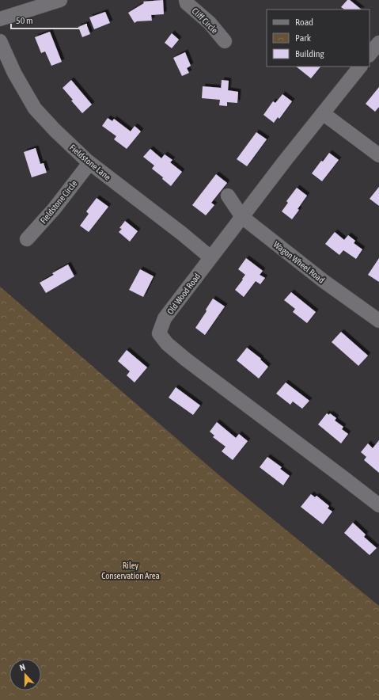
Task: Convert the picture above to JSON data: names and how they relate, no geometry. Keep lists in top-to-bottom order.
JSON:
{
  "streets": {
    "street": [
      "Cliff Circle",
      "Fieldstone Lane",
      "Fieldstone Circle",
      "Wagon Wheel Road",
      "Old Wood Road"
    ]
  },
  "crossings": [
    ["Fieldstone Lane", "Fieldstone Circle"],
    ["Fieldstone Lane", "Old Wood Road"],
    ["Wagon Wheel Road", "Old Wood Road"]
  ],
  "parks": ["Riley Conservation Area"],
  "legend": ["Road", "Park", "Building"],
  "scale_bar": "50 m",
  "north": "top"
}
